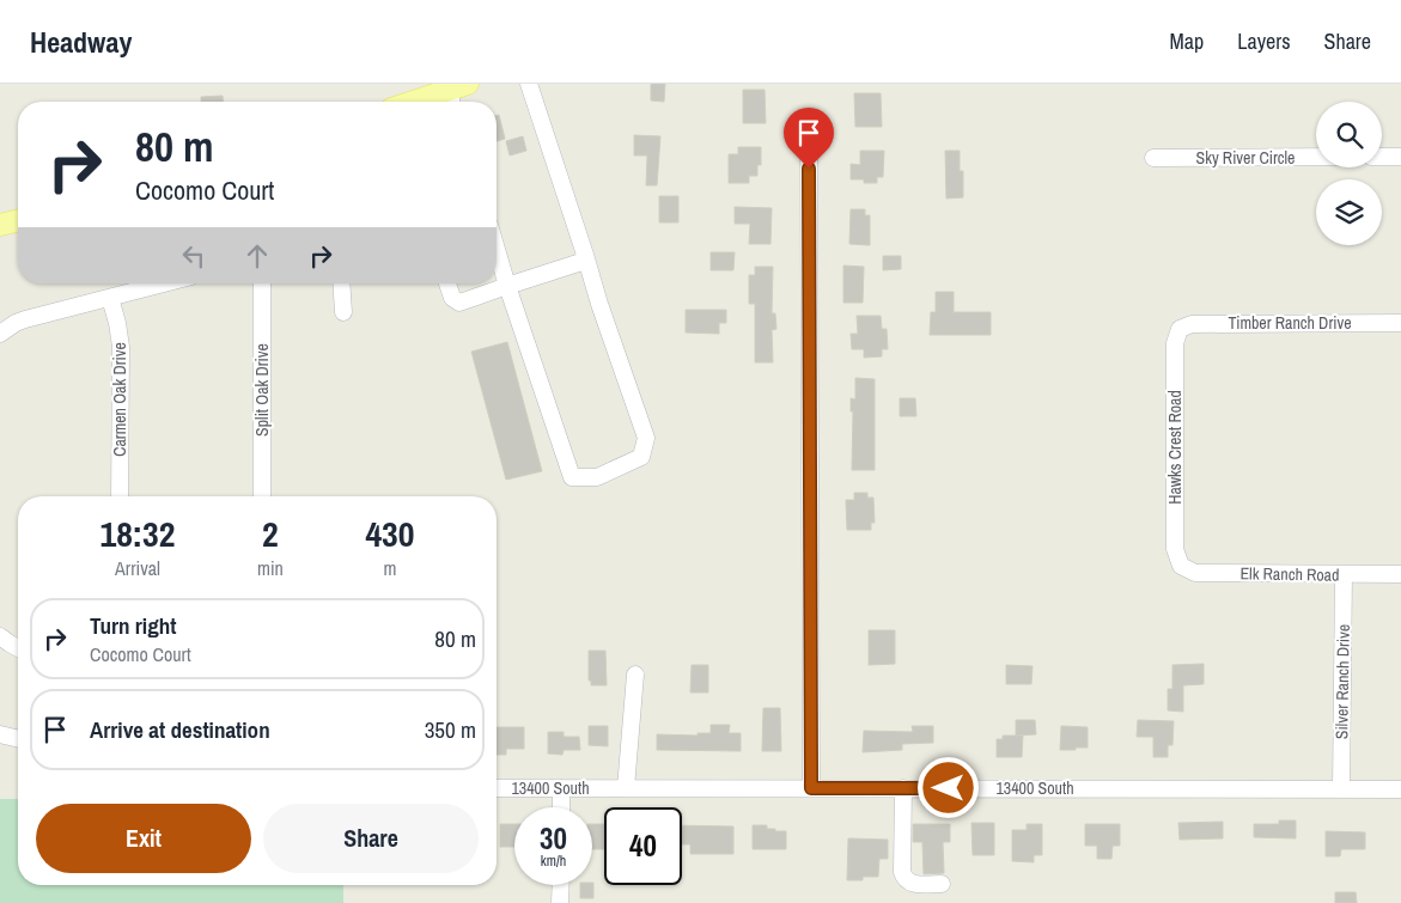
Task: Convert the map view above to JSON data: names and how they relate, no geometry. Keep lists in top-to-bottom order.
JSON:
{
  "streets": {
    "street": [
      "Sky River Circle",
      "Timber Ranch Drive",
      "Split Oak Drive",
      "Carmen Oak Drive",
      "Hawks Crest Road",
      "Elk Ranch Road",
      "Silver Ranch Drive",
      "13400 South"
    ]
  },
  "crossings": [
    ["Timber Ranch Drive", "Hawks Crest Road"],
    ["Hawks Crest Road", "Elk Ranch Road"],
    ["Elk Ranch Road", "Silver Ranch Drive"],
    ["Silver Ranch Drive", "13400 South"]
  ],
  "page": {
    "header": "Headway",
    "nav": ["Map", "Layers", "Share"],
    "turn": ["80 m", "Cocomo Court"],
    "eta": [
      "18:32",
      "Arrival",
      "2",
      "min",
      "430",
      "m"
    ],
    "list": [
      {
        "name": "Turn right",
        "note": "Cocomo Court",
        "value": "80 m"
      },
      {
        "name": "Arrive at destination",
        "value": "350 m"
      }
    ],
    "buttons": ["Exit", "Share"],
    "speed": "30 km/h",
    "limit": "40"
  }
}
